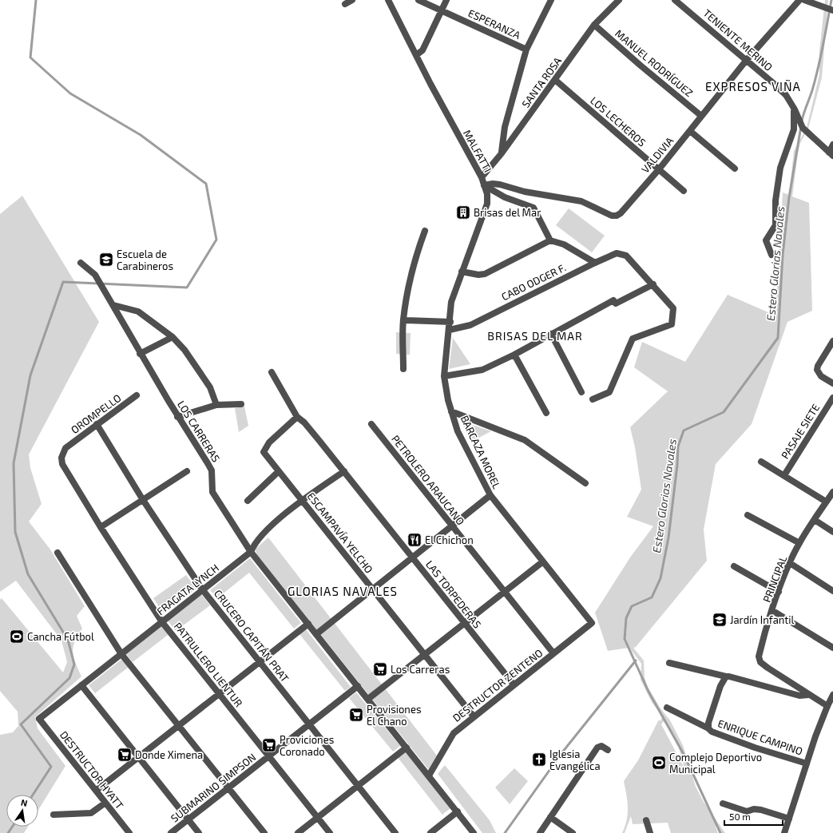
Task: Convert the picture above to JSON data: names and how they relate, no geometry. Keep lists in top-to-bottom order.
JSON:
{
  "streets": {
    "street": [
      "ESPERANZA",
      "TENIENTE MERINO",
      "MANUEL RODRÍGUEZ",
      "SANTA ROSA",
      "LOS LECHEROS",
      "MALFATTI",
      "VALDIVIA",
      "CABO ODGER F.",
      "OROMPELLO",
      "LOS CARRERAS",
      "PASAJE SIETE",
      "BARCAZA MOREL",
      "PETROLERO ARAUCANO",
      "ESCAMPAVÍA YELCHO",
      "PRINCIPAL",
      "FRAGATA LYNCH",
      "LAS TORPEDERAS",
      "CRUCERO CAPITÁN PRAT",
      "PATRULLERO LIENTUR",
      "DESTRUCTOR ZENTENO",
      "ENRIQUE CAMPINO",
      "DESTRUCTOR HYATT",
      "SUBMARINO SIMPSON"
    ]
  },
  "crossings": [
    ["TENIENTE MERINO", "VALDIVIA"],
    ["MANUEL RODRÍGUEZ", "SANTA ROSA"],
    ["MANUEL RODRÍGUEZ", "VALDIVIA"],
    ["SANTA ROSA", "LOS LECHEROS"],
    ["SANTA ROSA", "MALFATTI"],
    ["LOS LECHEROS", "VALDIVIA"],
    ["MALFATTI", "VALDIVIA"],
    ["MALFATTI", "BARCAZA MOREL"],
    ["VALDIVIA", "BARCAZA MOREL"],
    ["CABO ODGER F.", "BARCAZA MOREL"],
    ["OROMPELLO", "CRUCERO CAPITÁN PRAT"],
    ["OROMPELLO", "PATRULLERO LIENTUR"],
    ["LOS CARRERAS", "FRAGATA LYNCH"],
    ["LOS CARRERAS", "DESTRUCTOR ZENTENO"],
    ["LOS CARRERAS", "SUBMARINO SIMPSON"],
    ["BARCAZA MOREL", "DESTRUCTOR ZENTENO"],
    ["PETROLERO ARAUCANO", "DESTRUCTOR ZENTENO"],
    ["ESCAMPAVÍA YELCHO", "FRAGATA LYNCH"],
    ["ESCAMPAVÍA YELCHO", "LAS TORPEDERAS"],
    ["ESCAMPAVÍA YELCHO", "DESTRUCTOR ZENTENO"],
    ["FRAGATA LYNCH", "LAS TORPEDERAS"],
    ["FRAGATA LYNCH", "CRUCERO CAPITÁN PRAT"],
    ["FRAGATA LYNCH", "PATRULLERO LIENTUR"],
    ["FRAGATA LYNCH", "DESTRUCTOR HYATT"],
    ["LAS TORPEDERAS", "DESTRUCTOR ZENTENO"],
    ["CRUCERO CAPITÁN PRAT", "SUBMARINO SIMPSON"],
    ["PATRULLERO LIENTUR", "SUBMARINO SIMPSON"]
  ],
  "districts": ["EXPRESOS VIÑA", "BRISAS DEL MAR", "GLORIAS NAVALES"],
  "water": ["Estero Glorias Navales"],
  "places": {
    "building": ["Brisas del Mar"],
    "school or university": ["Escuela de Carabineros", "Jardín Infantil"],
    "restaurant": ["El Chichon"],
    "sports": ["Cancha Fútbol", "Complejo Deportivo Municipal"],
    "supermarket": [
      "Los Carreras",
      "Provisiones El Chano",
      "Proviciones Coronado",
      "Donde Ximena"
    ],
    "church": ["Iglesia Evangélica"]
  },
  "scale_bar": "50 m",
  "north": "top"
}
